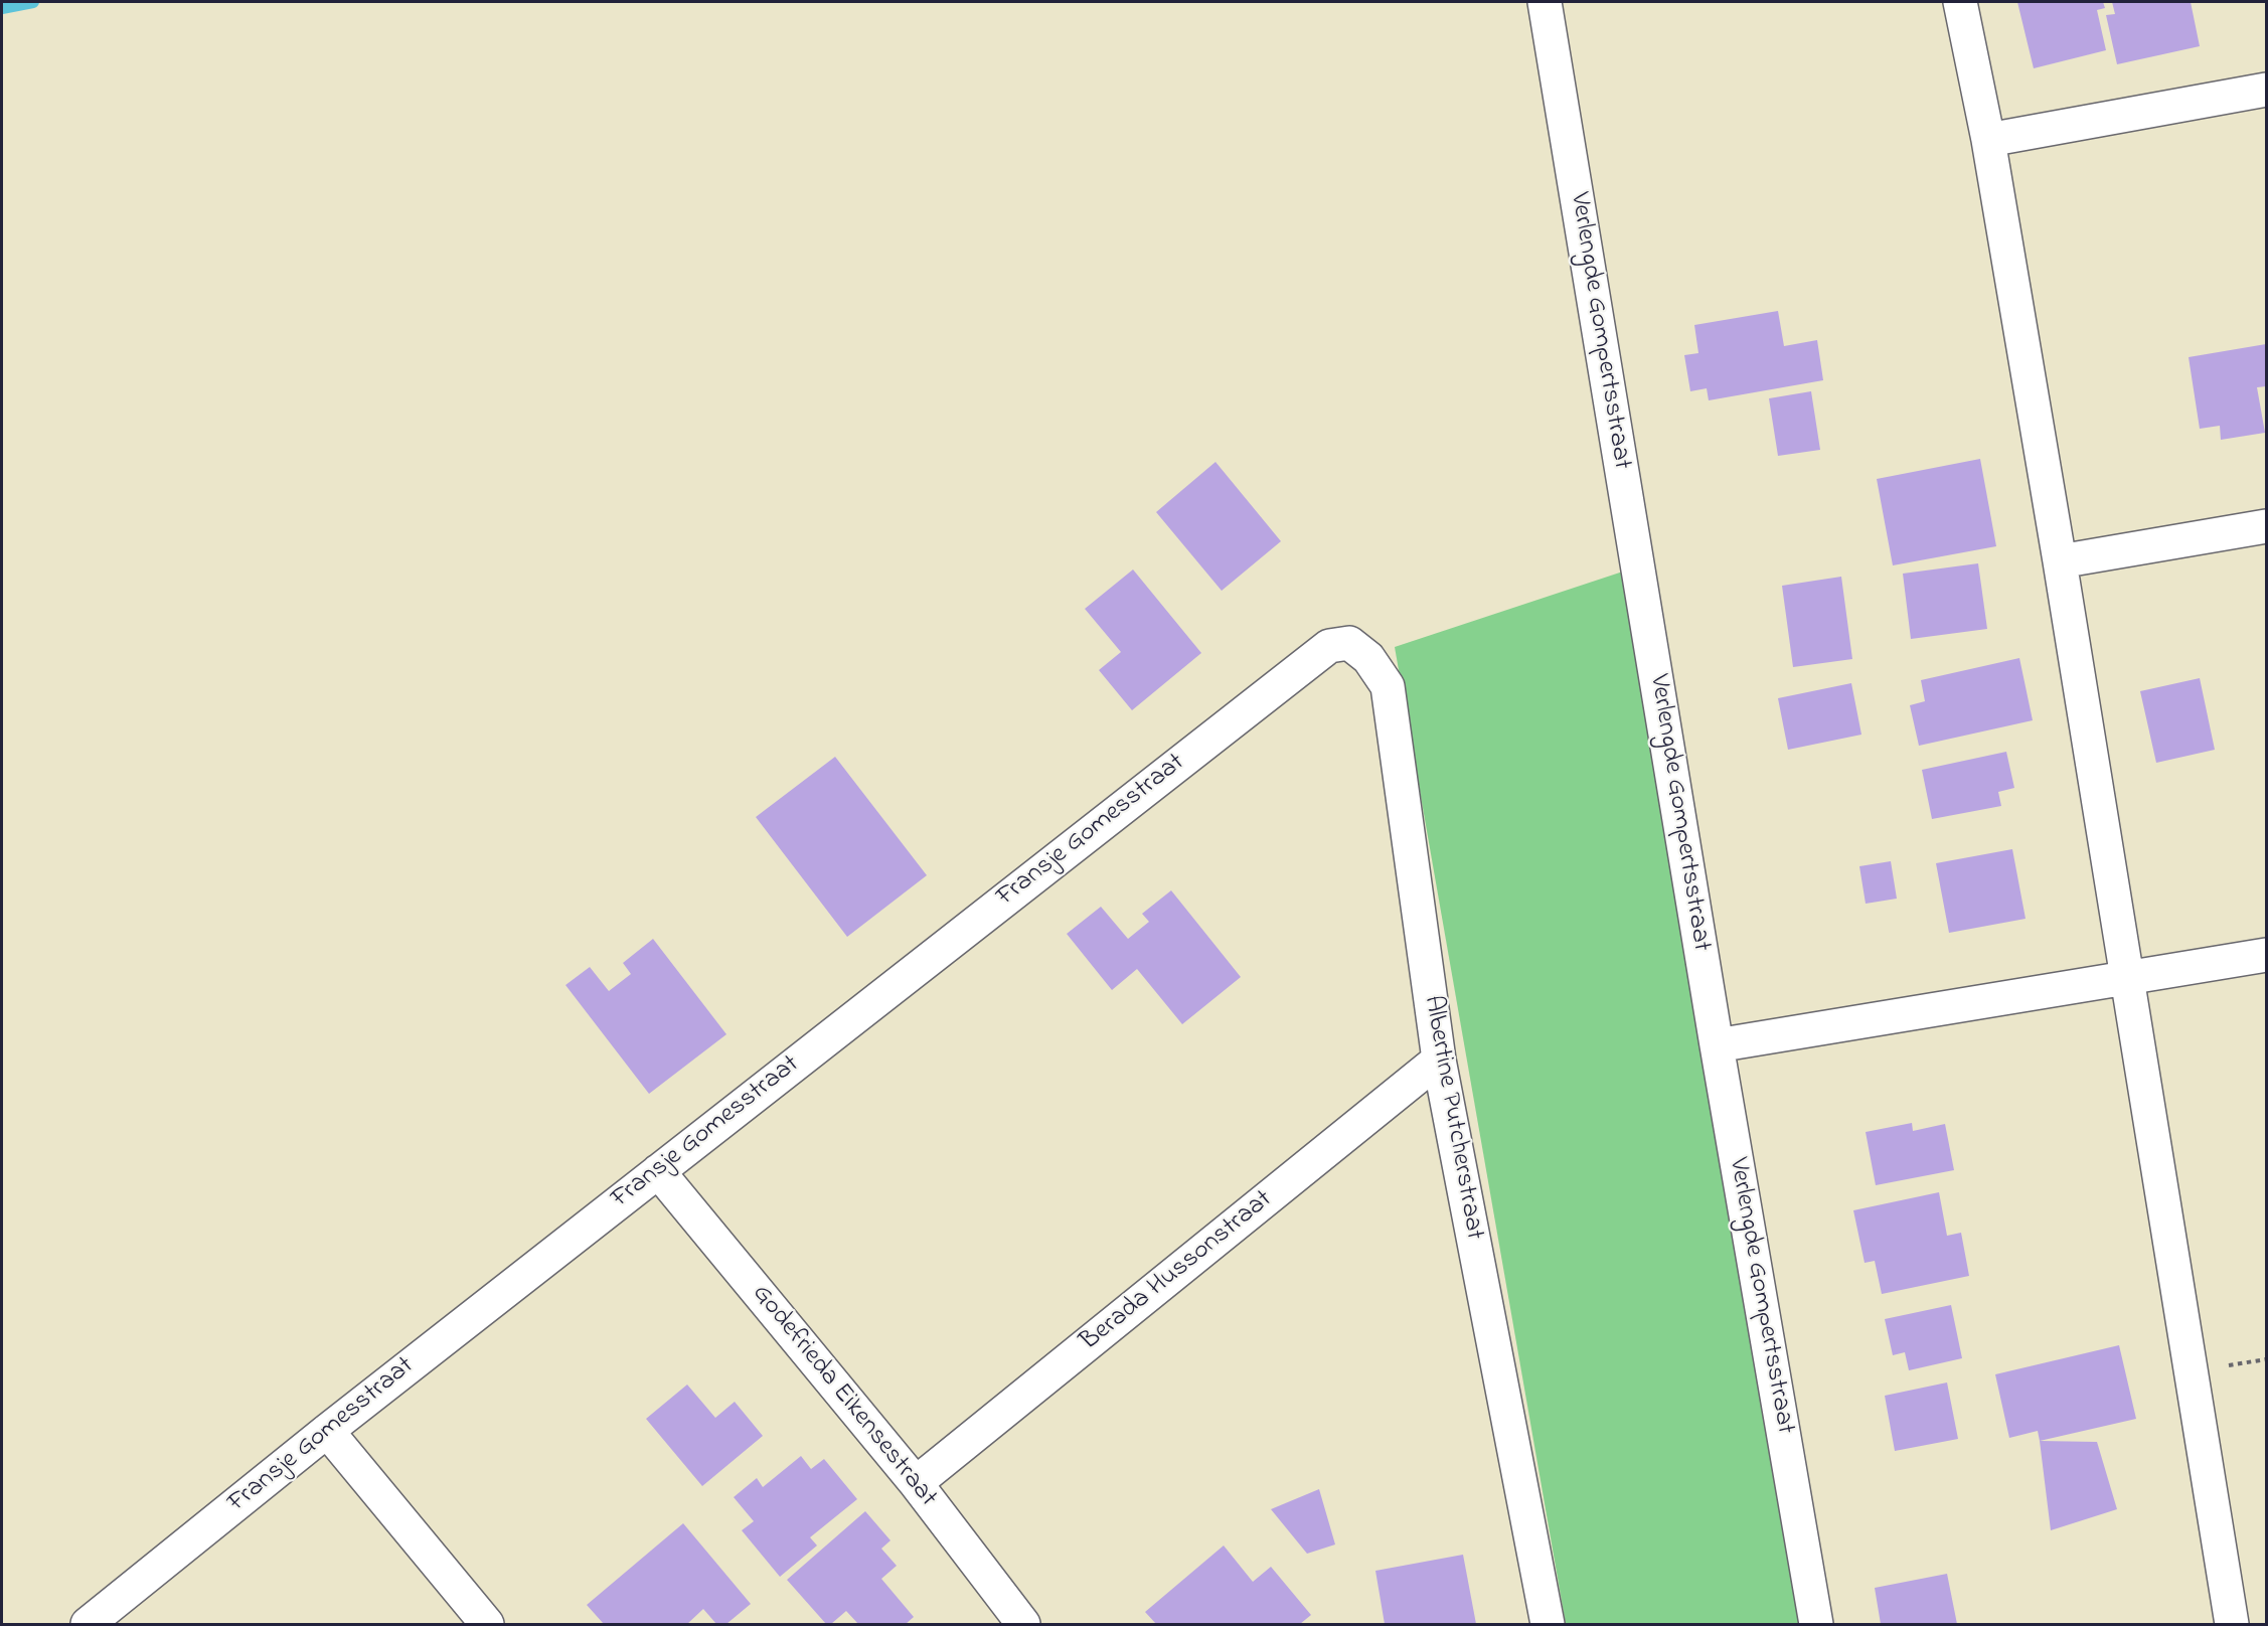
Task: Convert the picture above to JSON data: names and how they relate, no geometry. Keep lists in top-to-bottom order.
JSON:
{
  "streets": {
    "street": [
      "Verlengde Gompertsstraat",
      "Fransje Gomesstraat",
      "Albertine Putcherstraat",
      "Berada Hussonstraat",
      "Godefrieda Eikensestraat"
    ]
  },
  "crossings": [
    ["Fransje Gomesstraat", "Albertine Putcherstraat"],
    ["Fransje Gomesstraat", "Godefrieda Eikensestraat"],
    ["Albertine Putcherstraat", "Berada Hussonstraat"],
    ["Berada Hussonstraat", "Godefrieda Eikensestraat"]
  ]
}
